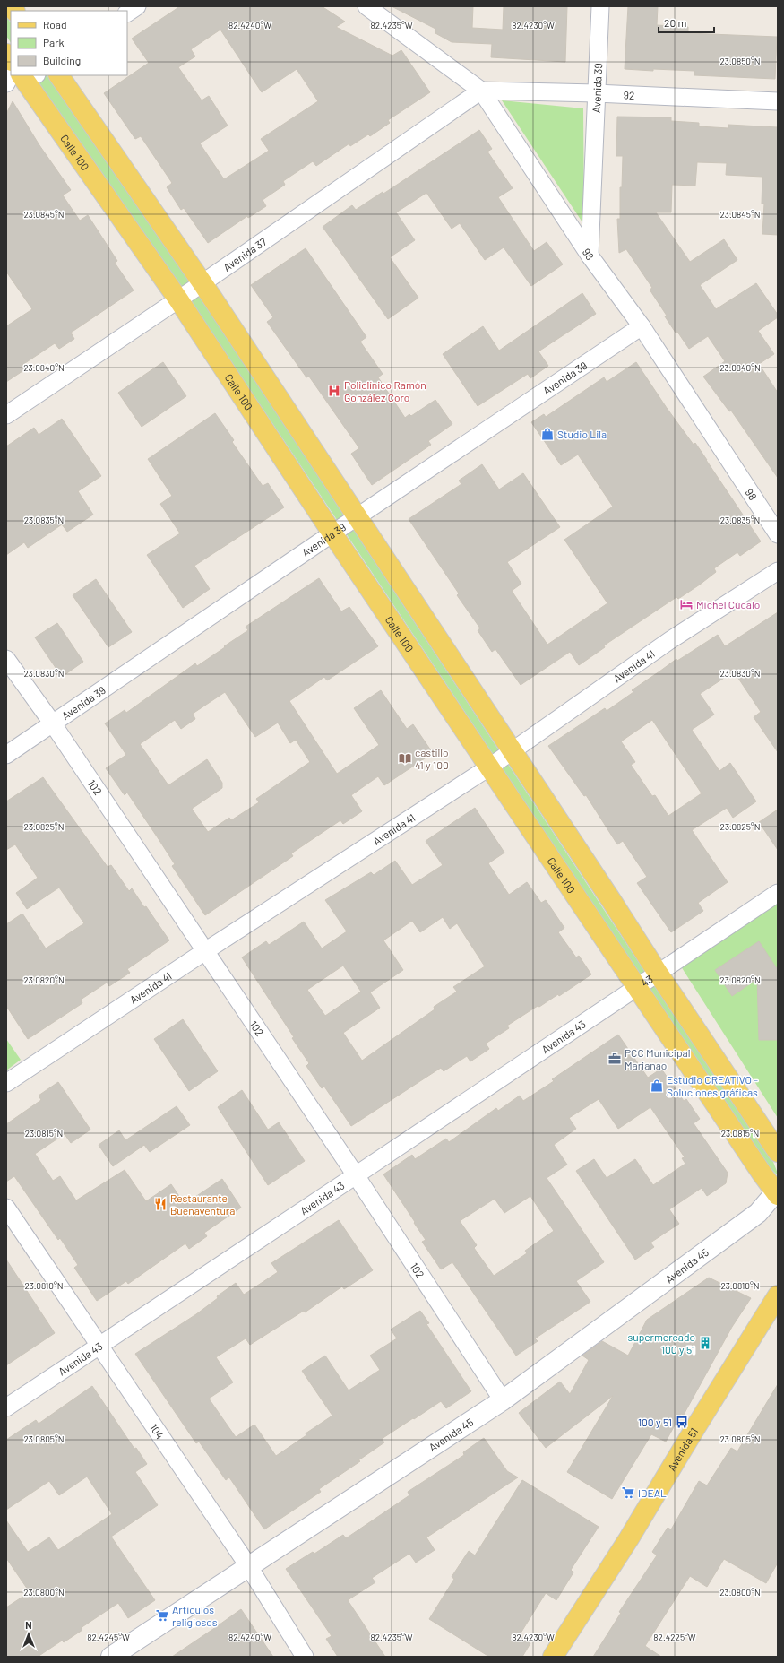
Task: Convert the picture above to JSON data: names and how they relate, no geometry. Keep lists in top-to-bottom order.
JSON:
{
  "streets": {
    "main road": ["Calle 100", "Avenida 51"],
    "street": [
      "Avenida 39",
      "92",
      "98",
      "Avenida 37",
      "Avenida 41",
      "102",
      "43",
      "Avenida 43",
      "Avenida 45",
      "104"
    ]
  },
  "crossings": [
    ["Avenida 39", "92"],
    ["Avenida 39", "Calle 100"],
    ["Avenida 39", "98"],
    ["Avenida 39", "102"],
    ["92", "98"],
    ["92", "Avenida 37"],
    ["Calle 100", "Avenida 37"],
    ["Calle 100", "Avenida 41"],
    ["Calle 100", "43"],
    ["Calle 100", "Avenida 43"],
    ["Calle 100", "Avenida 45"],
    ["98", "Avenida 37"],
    ["Avenida 41", "102"],
    ["102", "Avenida 43"],
    ["102", "Avenida 45"],
    ["43", "Avenida 43"],
    ["Avenida 43", "104"],
    ["Avenida 45", "104"]
  ],
  "places": {
    "hospital": ["Policlínico Ramón González Coro"],
    "shop": ["Studio Lila", "Estudio CREATIVO - Soluciones gráficas"],
    "hotel": ["Michel Cúcalo"],
    "library": ["castillo 41 y 100"],
    "office": ["PCC Municipal Marianao"],
    "restaurant": ["Restaurante Buenaventura"],
    "building": ["supermercado 100 y 51"],
    "bus stop": ["100 y 51"],
    "supermarket": ["IDEAL", "Articulos religiosos"]
  },
  "legend": ["Road", "Park", "Building"],
  "scale_bar": "20 m",
  "north": "top",
  "coordinates": [
    "82.4240°W",
    "82.4235°W",
    "82.4230°W",
    "23.0850°N",
    "23.0845°N",
    "23.0840°N",
    "23.0835°N",
    "23.0830°N",
    "23.0825°N",
    "23.0820°N",
    "23.0815°N",
    "23.0810°N",
    "23.0805°N",
    "23.0800°N",
    "82.4245°W",
    "82.4225°W"
  ]
}
